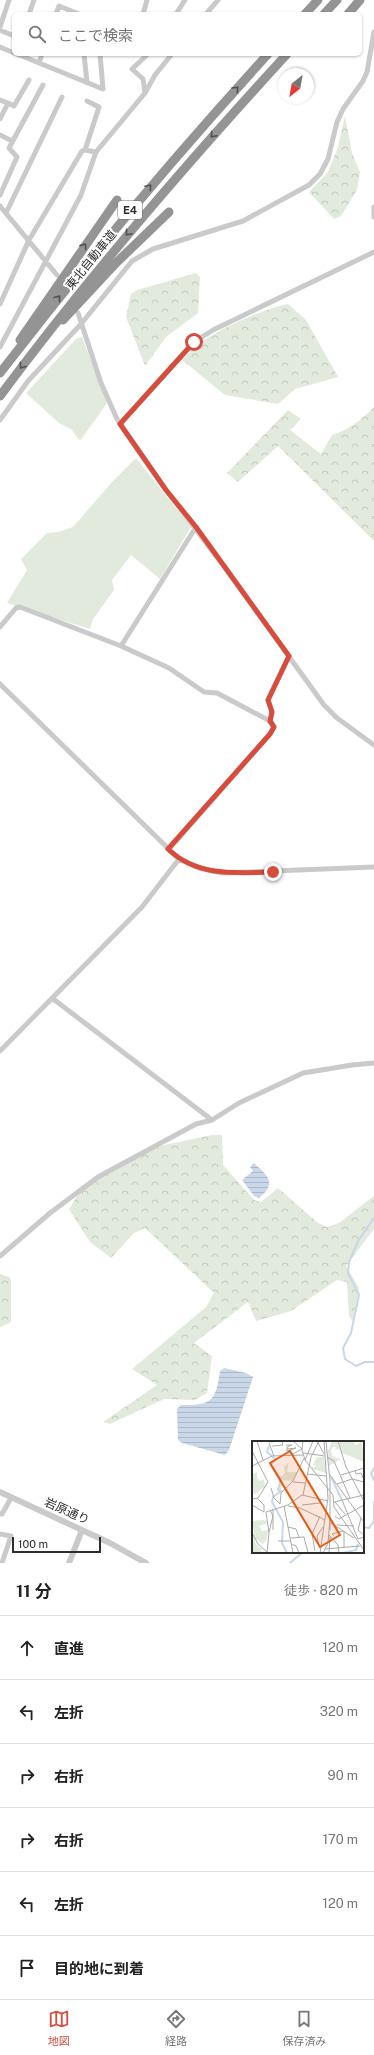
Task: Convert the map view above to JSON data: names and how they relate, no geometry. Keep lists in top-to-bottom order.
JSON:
{
  "streets": {
    "highway": ["E4", "東北自動車道"],
    "street": ["岩原通り"]
  },
  "scale_bar": "100 m",
  "north": "bottom left",
  "page": {
    "search": "ここで検索",
    "scale": "100 m",
    "heading": ["11 分", "徒歩 · 820 m"],
    "list": [
      ["直進", "120 m"],
      ["左折", "320 m"],
      ["右折", "90 m"],
      ["右折", "170 m"],
      ["左折", "120 m"],
      "目的地に到着"
    ],
    "nav": ["地図", "経路", "保存済み"]
  }
}
